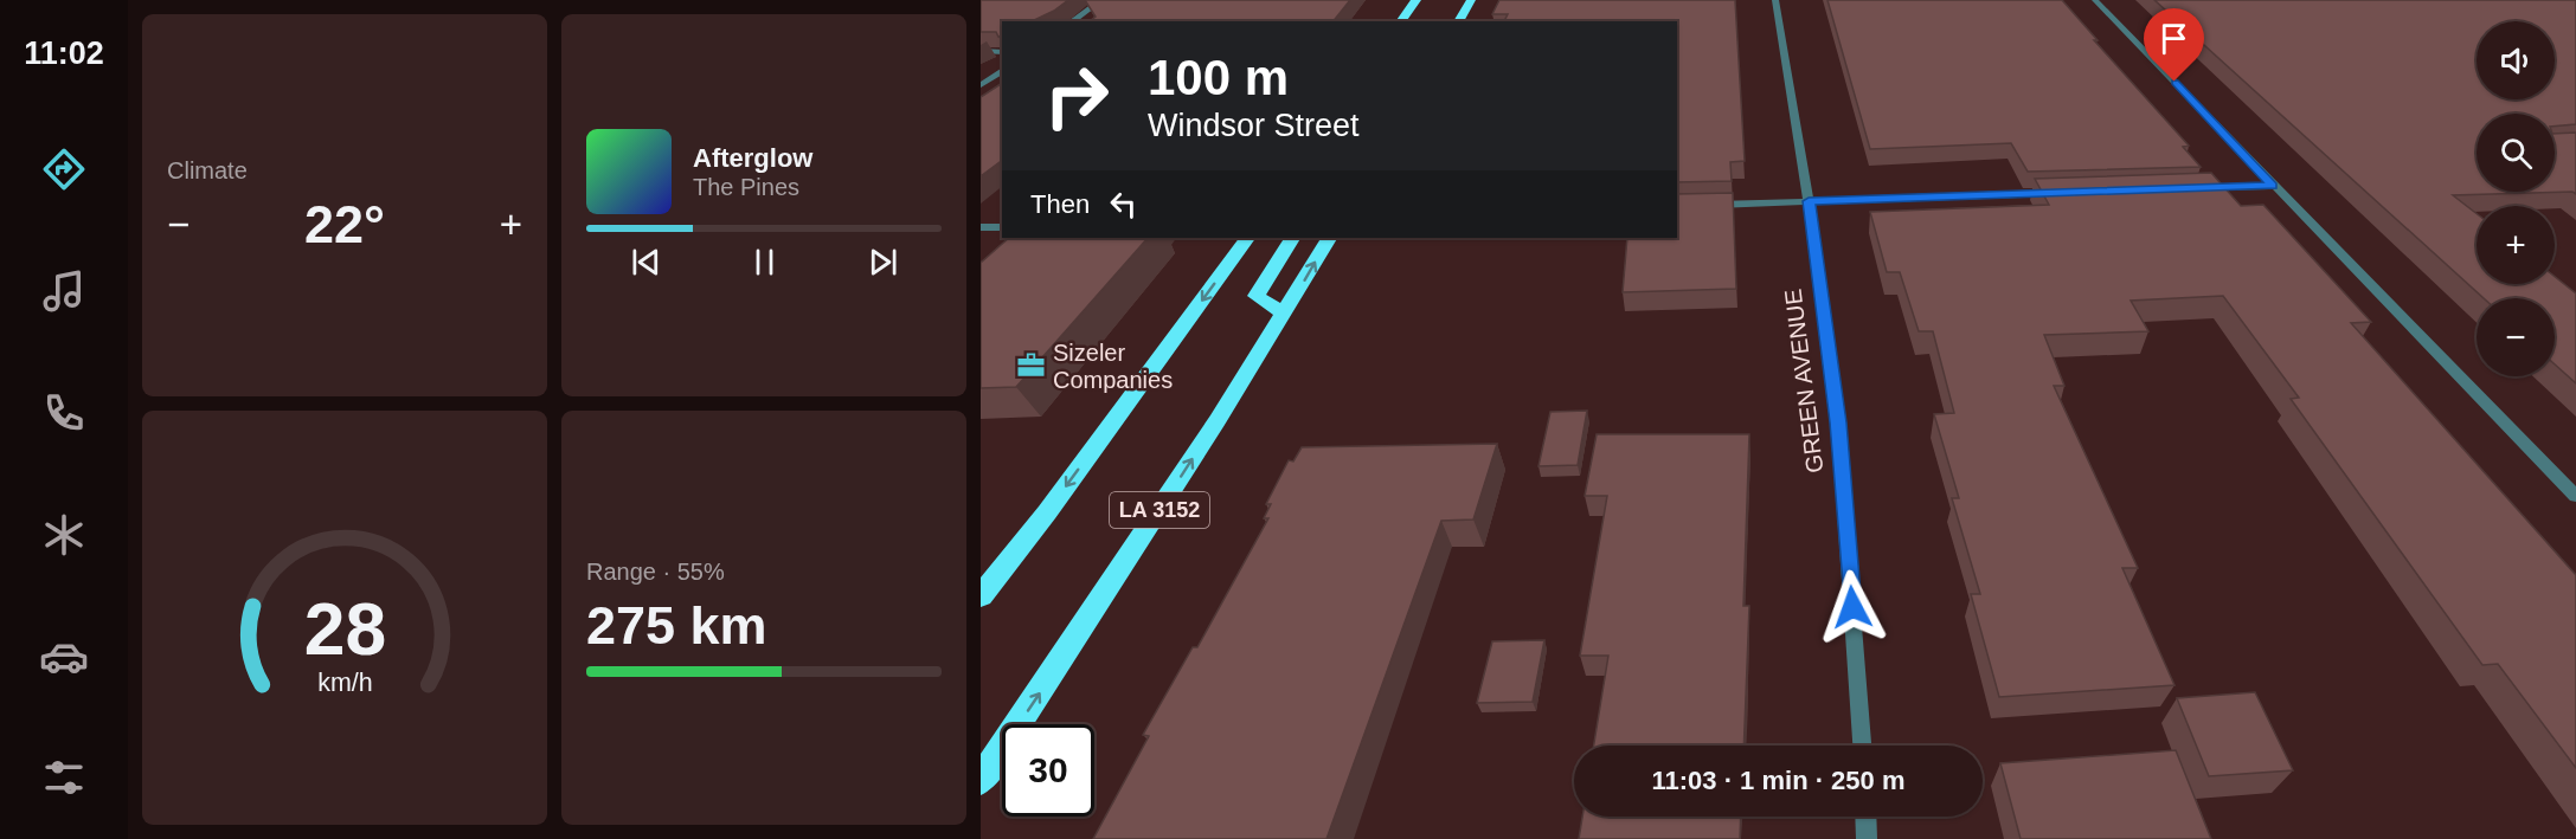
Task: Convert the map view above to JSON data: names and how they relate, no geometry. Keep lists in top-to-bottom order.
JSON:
{
  "streets": {
    "highway": ["LA 3152"],
    "street": ["GREEN AVENUE"]
  },
  "places": {
    "office": ["Sizeler Companies"]
  },
  "page": {
    "tabs": "11:02",
    "tile": [
      "Climate",
      ["Range · 55%", "275 km"]
    ],
    "map_buttons": ["+", "−"],
    "turn": ["100 m", "Windsor Street"],
    "song": ["Afterglow", "The Pines"],
    "then": "Then",
    "heat": ["−", "22°", "+"],
    "limit": "30",
    "trip": "11:03 · 1 min · 250 m",
    "gauge": ["28", "km/h"]
  }
}
